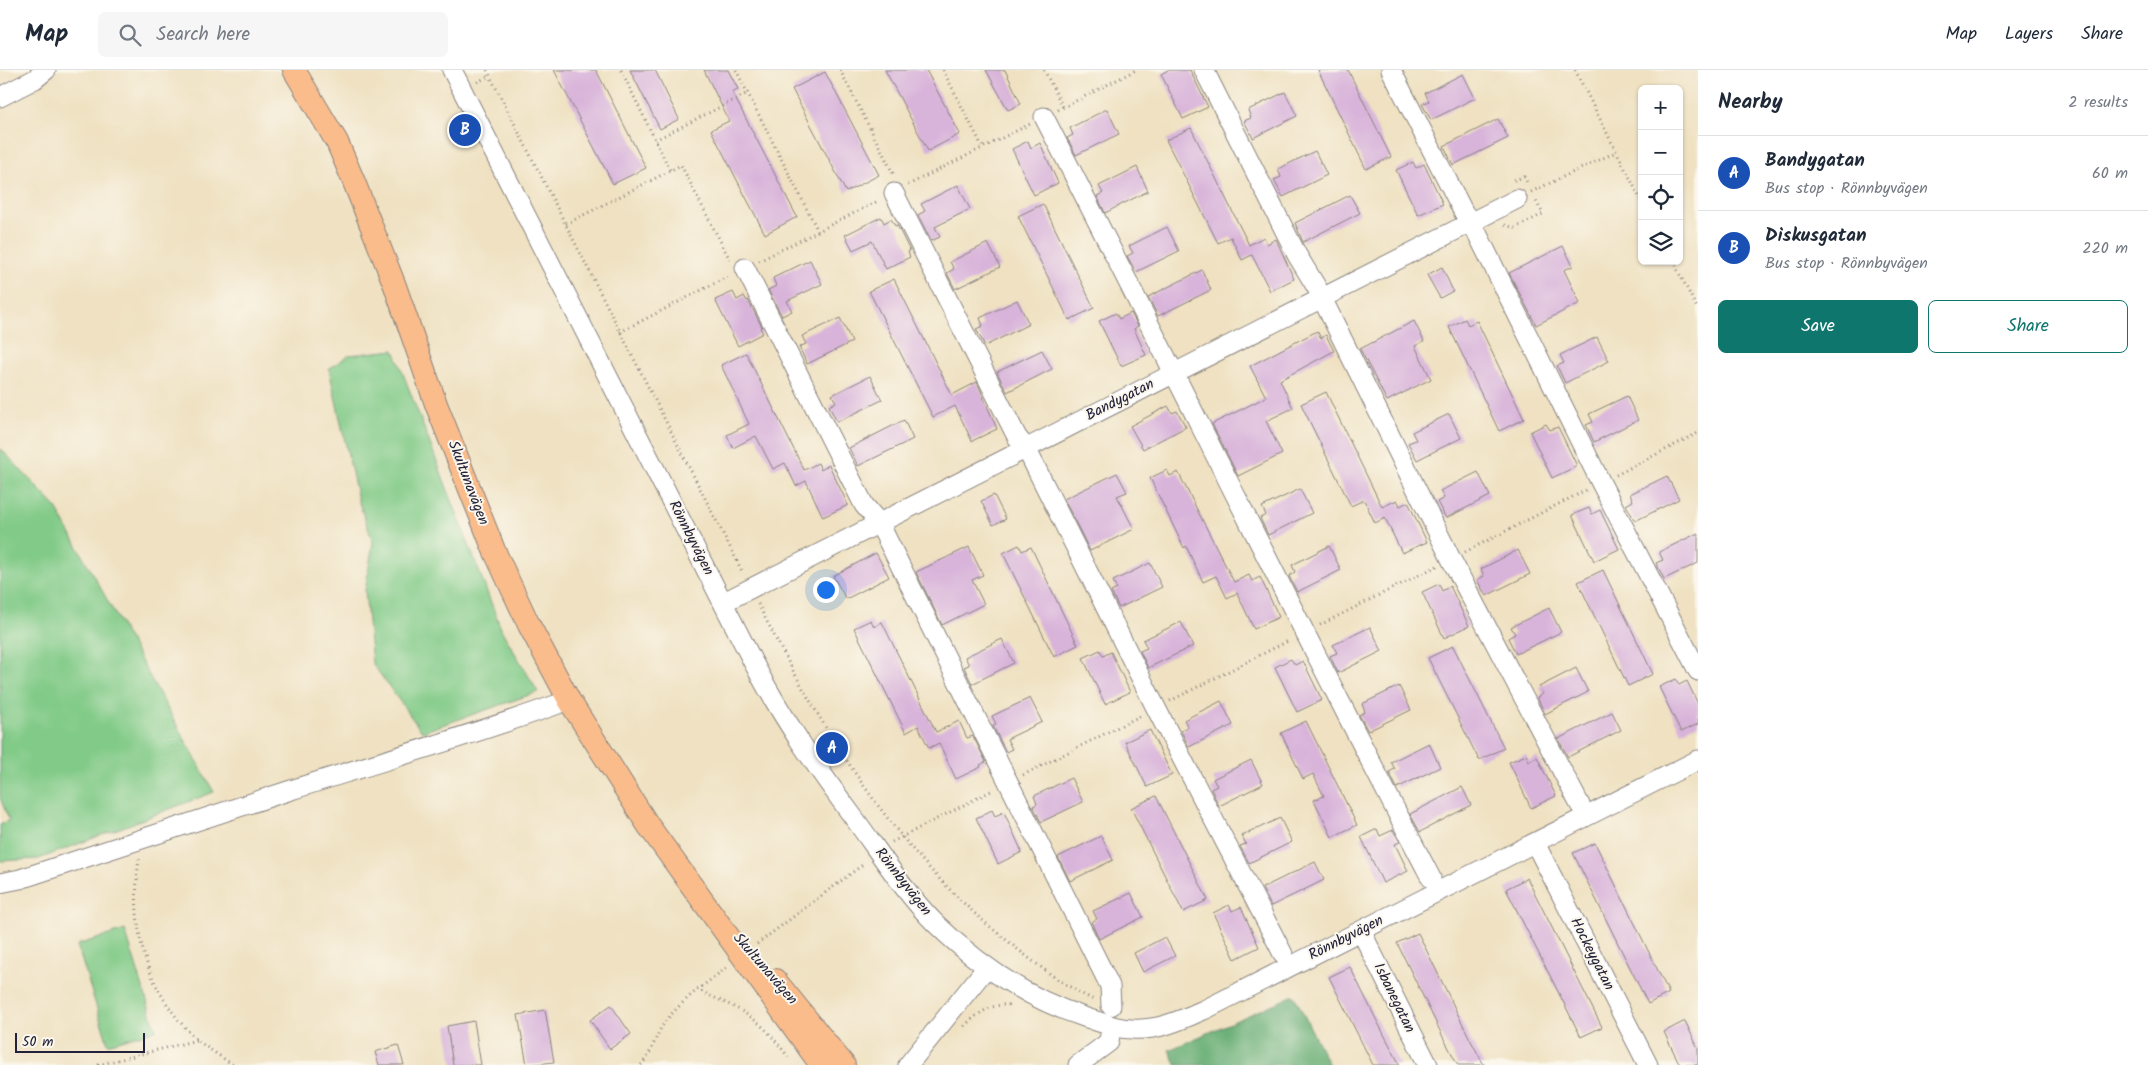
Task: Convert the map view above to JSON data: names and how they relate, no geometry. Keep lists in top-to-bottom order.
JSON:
{
  "streets": {
    "main road": ["Skultunavägen"],
    "street": [
      "Bandygatan",
      "Rönnbyvägen",
      "Hockeygatan",
      "Isbanegatan"
    ]
  },
  "crossings": [
    ["Bandygatan", "Rönnbyvägen"],
    ["Rönnbyvägen", "Hockeygatan"],
    ["Rönnbyvägen", "Isbanegatan"]
  ],
  "scale_bar": "50 m",
  "page": {
    "header": "Map",
    "search": "Search here",
    "nav": ["Map", "Layers", "Share"],
    "heading": ["Nearby", "2 results"],
    "map_buttons": ["+", "−"],
    "pins": ["B", "A"],
    "list": [
      {
        "mark": "A",
        "name": "Bandygatan",
        "note": "Bus stop · Rönnbyvägen",
        "value": "60 m"
      },
      {
        "mark": "B",
        "name": "Diskusgatan",
        "note": "Bus stop · Rönnbyvägen",
        "value": "220 m"
      }
    ],
    "buttons": ["Save", "Share"],
    "scale": "50 m"
  }
}
